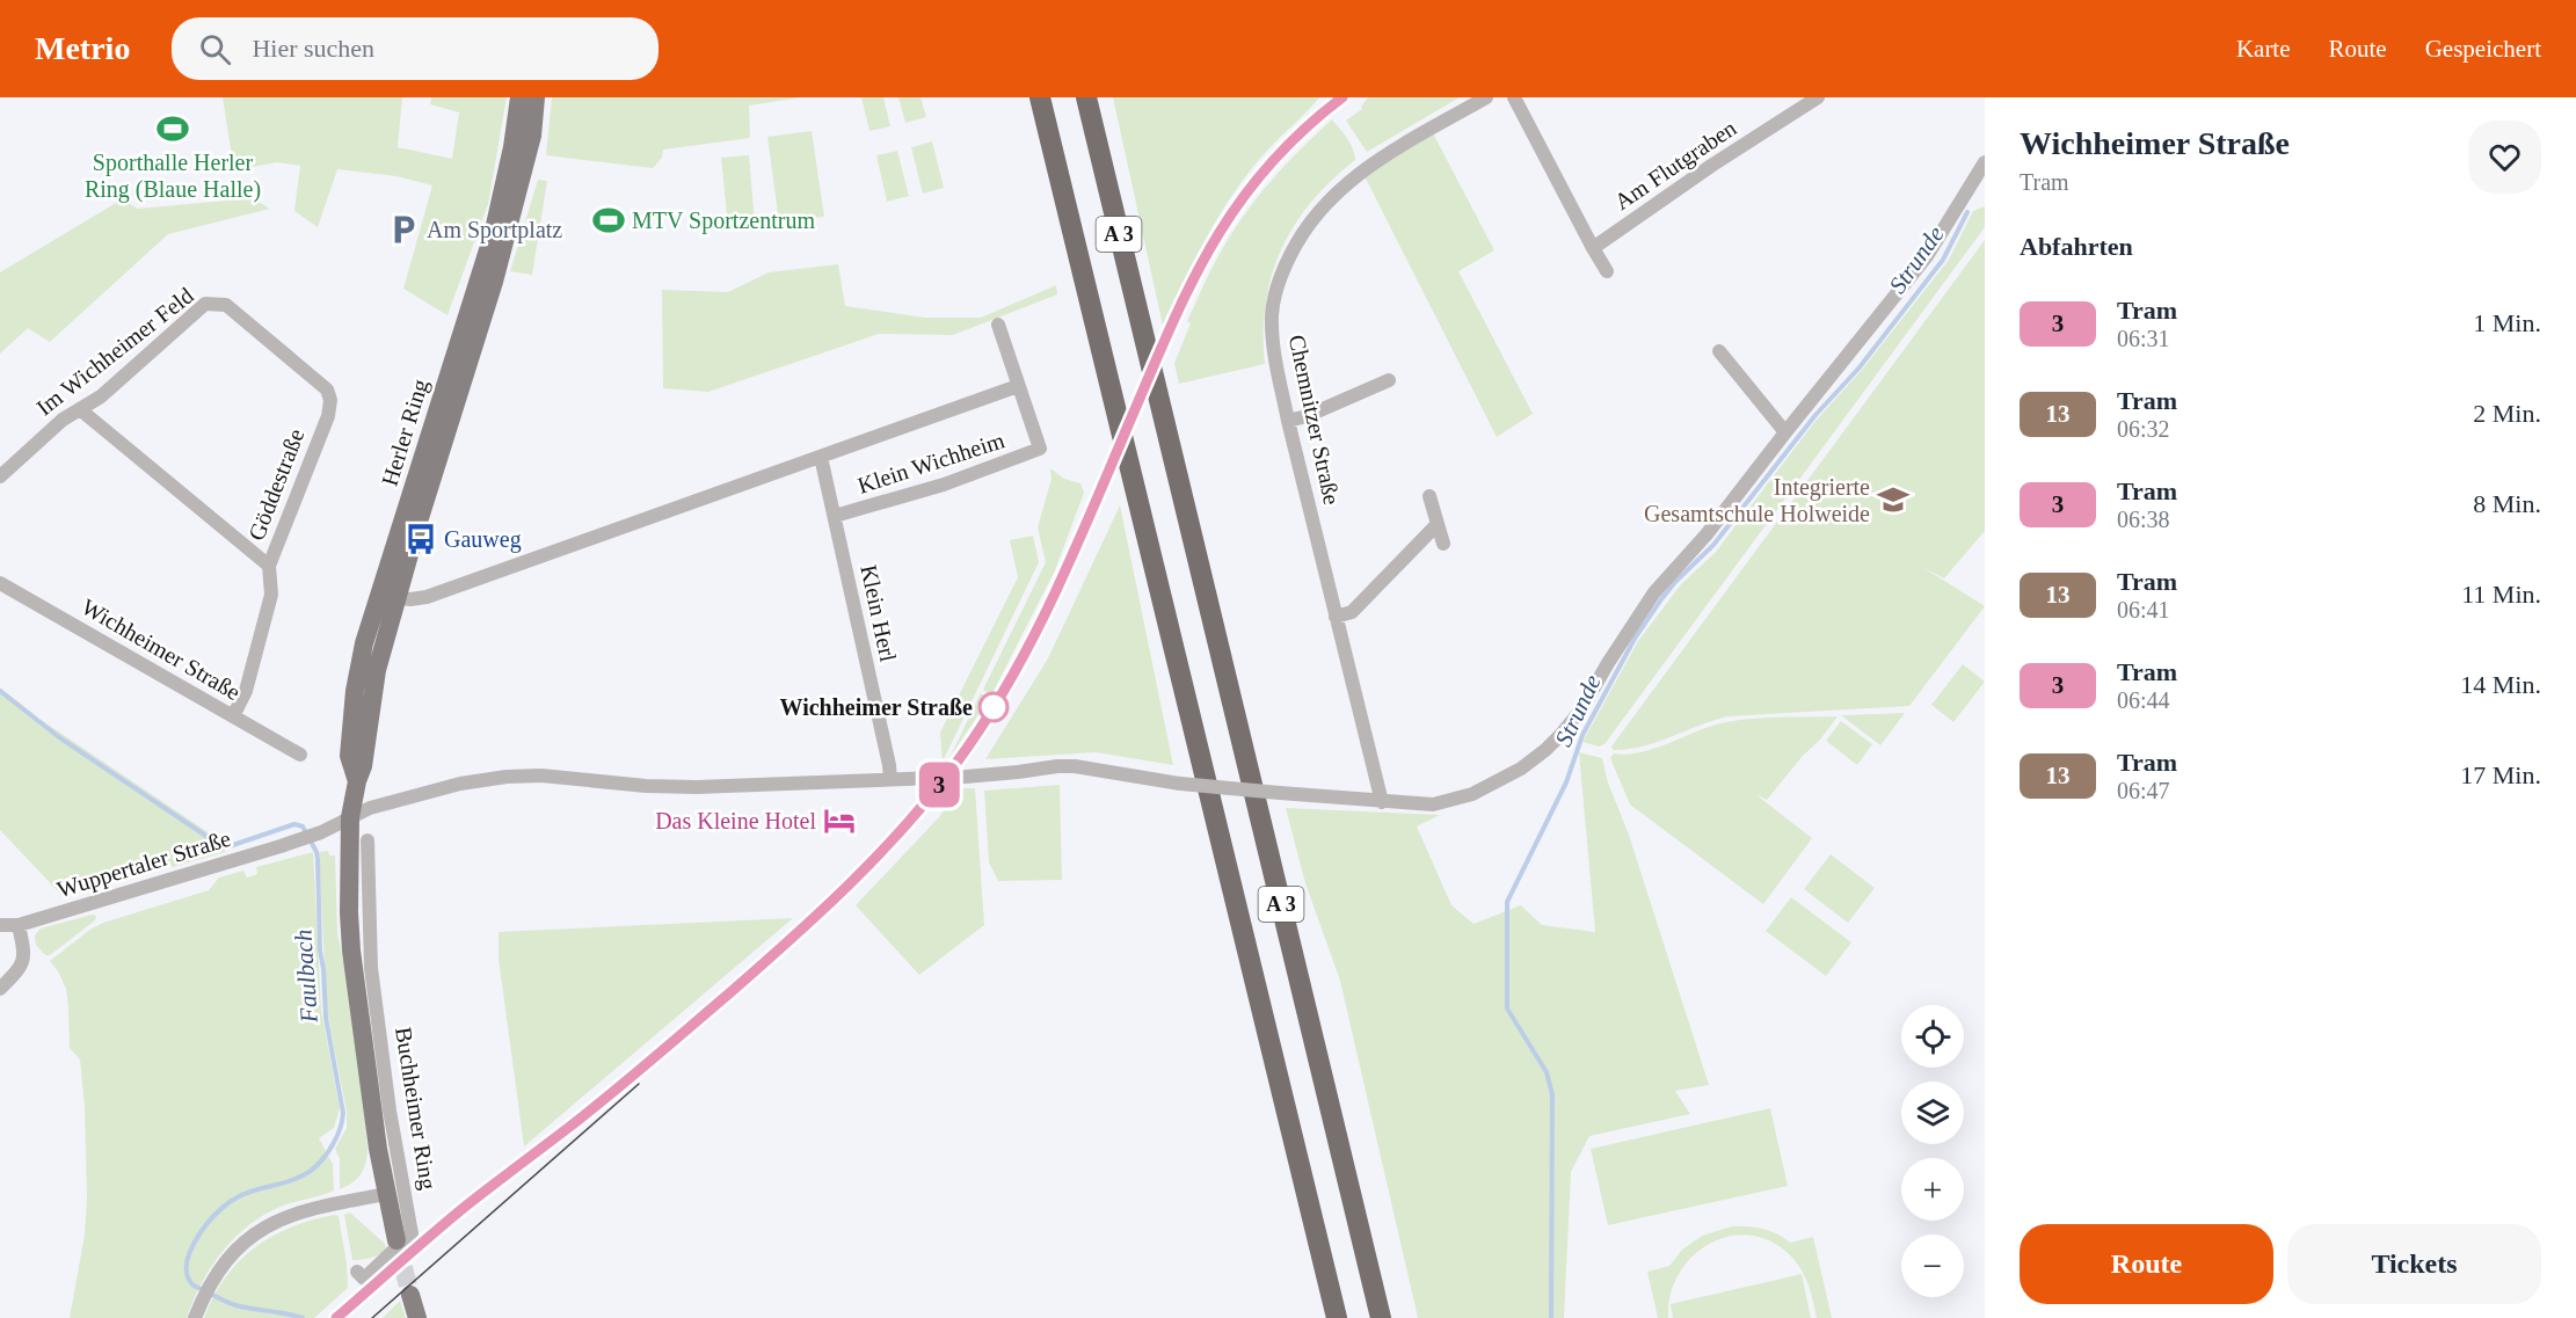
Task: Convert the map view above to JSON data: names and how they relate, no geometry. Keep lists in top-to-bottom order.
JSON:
{
  "streets": {
    "highway": ["A 3"],
    "main road": ["Herler Ring", "Buchheimer Ring"],
    "street": [
      "Am Flutgraben",
      "Im Wichheimer Feld",
      "Chemnitzer Straße",
      "Klein Wichheim",
      "Göddestraße",
      "Klein Herl",
      "Wichheimer Straße",
      "Wuppertaler Straße"
    ]
  },
  "crossings": [
    ["Im Wichheimer Feld", "Göddestraße"],
    ["Herler Ring", "Wuppertaler Straße"],
    ["Herler Ring", "Buchheimer Ring"],
    ["Klein Wichheim", "Klein Herl"],
    ["Göddestraße", "Wichheimer Straße"],
    ["Wuppertaler Straße", "Buchheimer Ring"]
  ],
  "water": ["Strunde", "Faulbach"],
  "places": {
    "sports": ["Sporthalle Herler Ring (Blaue Halle)", "MTV Sportzentrum"],
    "parking": ["Am Sportplatz"],
    "school or university": ["Integrierte Gesamtschule Holweide"],
    "bus stop": ["Gauweg"],
    "other": ["Wichheimer Straße"],
    "hotel": ["Das Kleine Hotel"]
  },
  "lines": ["tram line 3"],
  "page": {
    "header": "Metrio",
    "search": "Hier suchen",
    "nav": ["Karte", "Route", "Gespeichert"],
    "on_map": "3",
    "heading": [
      ["Wichheimer Straße", "Tram"],
      "Abfahrten"
    ],
    "list": [
      {
        "mark": "3",
        "name": "Tram",
        "note": "06:31",
        "value": "1 Min."
      },
      {
        "mark": "13",
        "name": "Tram",
        "note": "06:32",
        "value": "2 Min."
      },
      {
        "mark": "3",
        "name": "Tram",
        "note": "06:38",
        "value": "8 Min."
      },
      {
        "mark": "13",
        "name": "Tram",
        "note": "06:41",
        "value": "11 Min."
      },
      {
        "mark": "3",
        "name": "Tram",
        "note": "06:44",
        "value": "14 Min."
      },
      {
        "mark": "13",
        "name": "Tram",
        "note": "06:47",
        "value": "17 Min."
      }
    ],
    "map_buttons": ["+", "−"],
    "buttons": ["Route", "Tickets"]
  }
}
